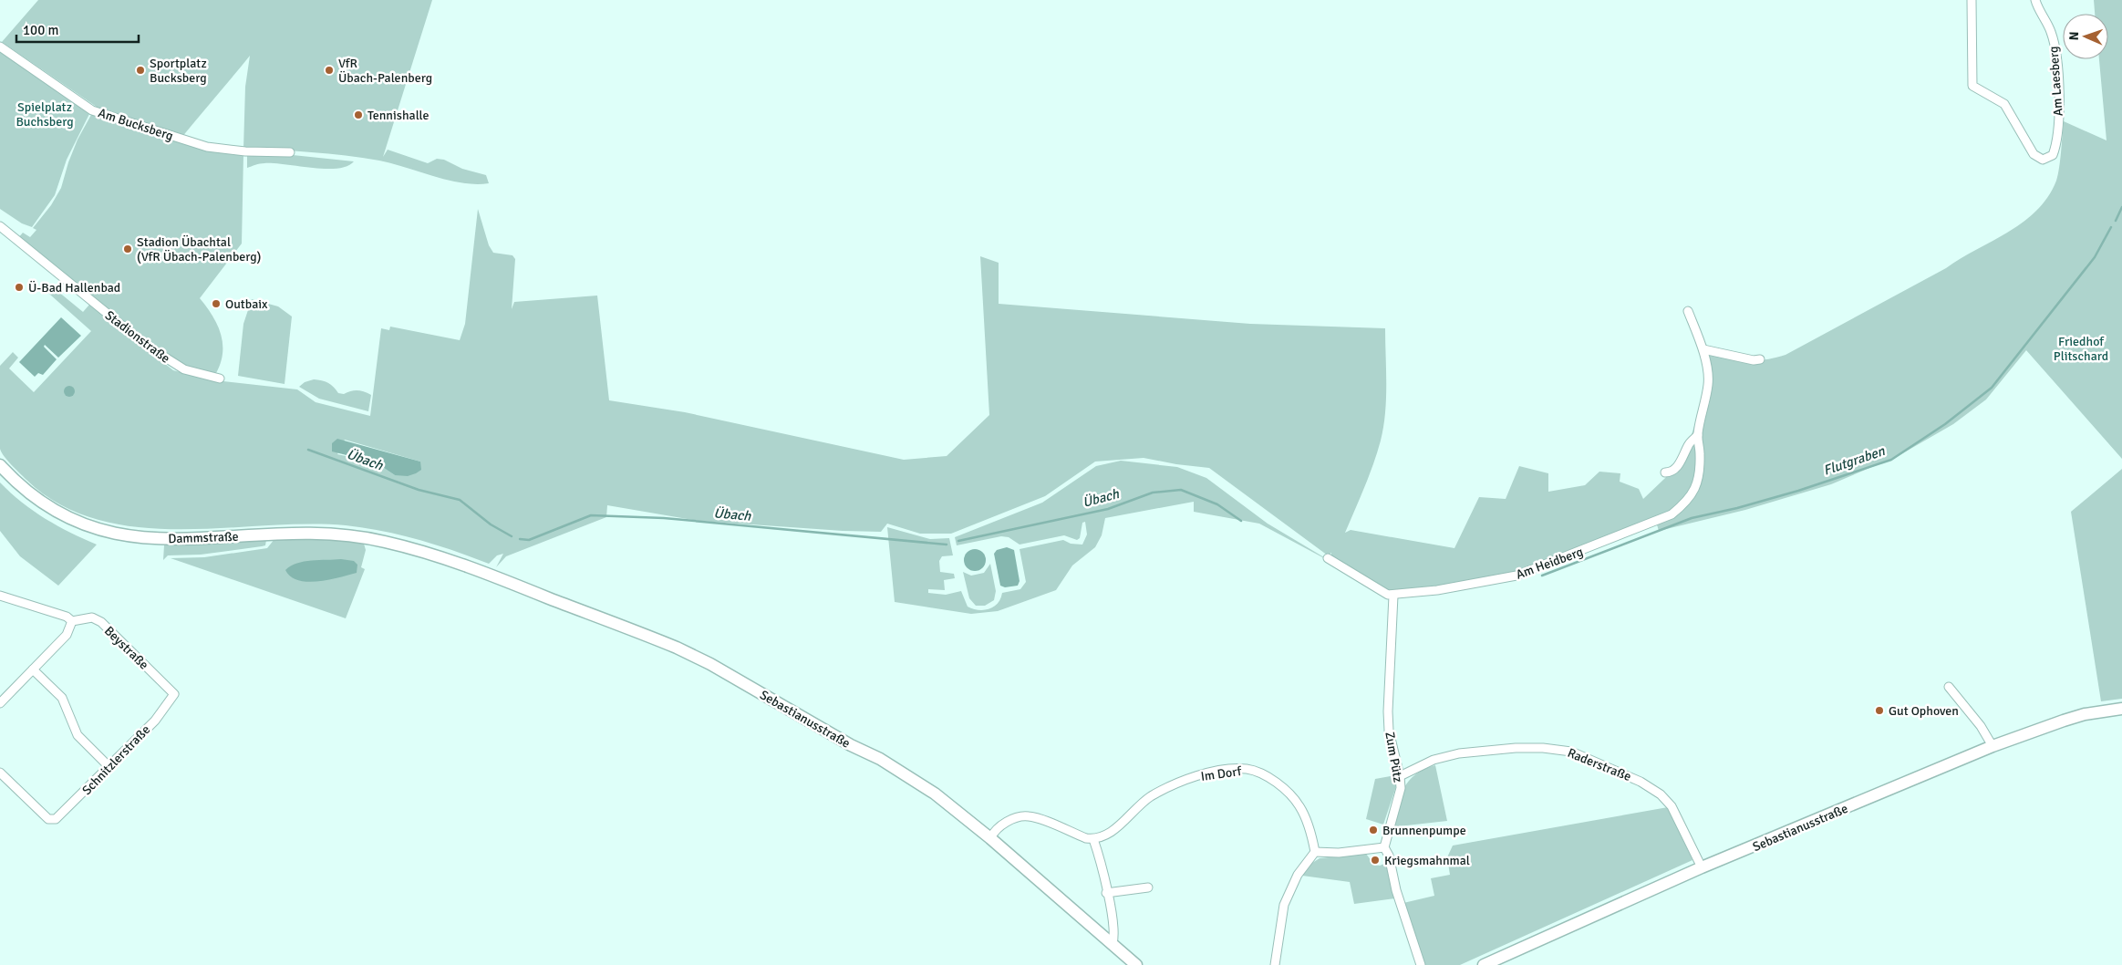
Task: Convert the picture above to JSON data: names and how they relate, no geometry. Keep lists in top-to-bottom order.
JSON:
{
  "streets": {
    "street": [
      "Am Laesberg",
      "Am Bucksberg",
      "Stadionstraße",
      "Dammstraße",
      "Am Heidberg",
      "Beystraße",
      "Sebastianusstraße",
      "Zum Pütz",
      "Schnitzlerstraße",
      "Raderstraße",
      "Im Dorf"
    ]
  },
  "crossings": [
    ["Dammstraße", "Sebastianusstraße"],
    ["Am Heidberg", "Zum Pütz"],
    ["Beystraße", "Schnitzlerstraße"],
    ["Sebastianusstraße", "Raderstraße"],
    ["Zum Pütz", "Raderstraße"]
  ],
  "water": ["Übach", "Flutgraben"],
  "parks": ["Spielplatz Buchsberg", "Friedhof Plitschard"],
  "places": [
    "Sportplatz Bucksberg",
    "VfR Übach-Palenberg",
    "Tennishalle",
    "Stadion Übachtal (VfR Übach-Palenberg)",
    "Ü-Bad Hallenbad",
    "Outbaix",
    "Gut Ophoven",
    "Brunnenpumpe",
    "Kriegsmahnmal"
  ],
  "scale_bar": "100 m",
  "north": "left"
}
